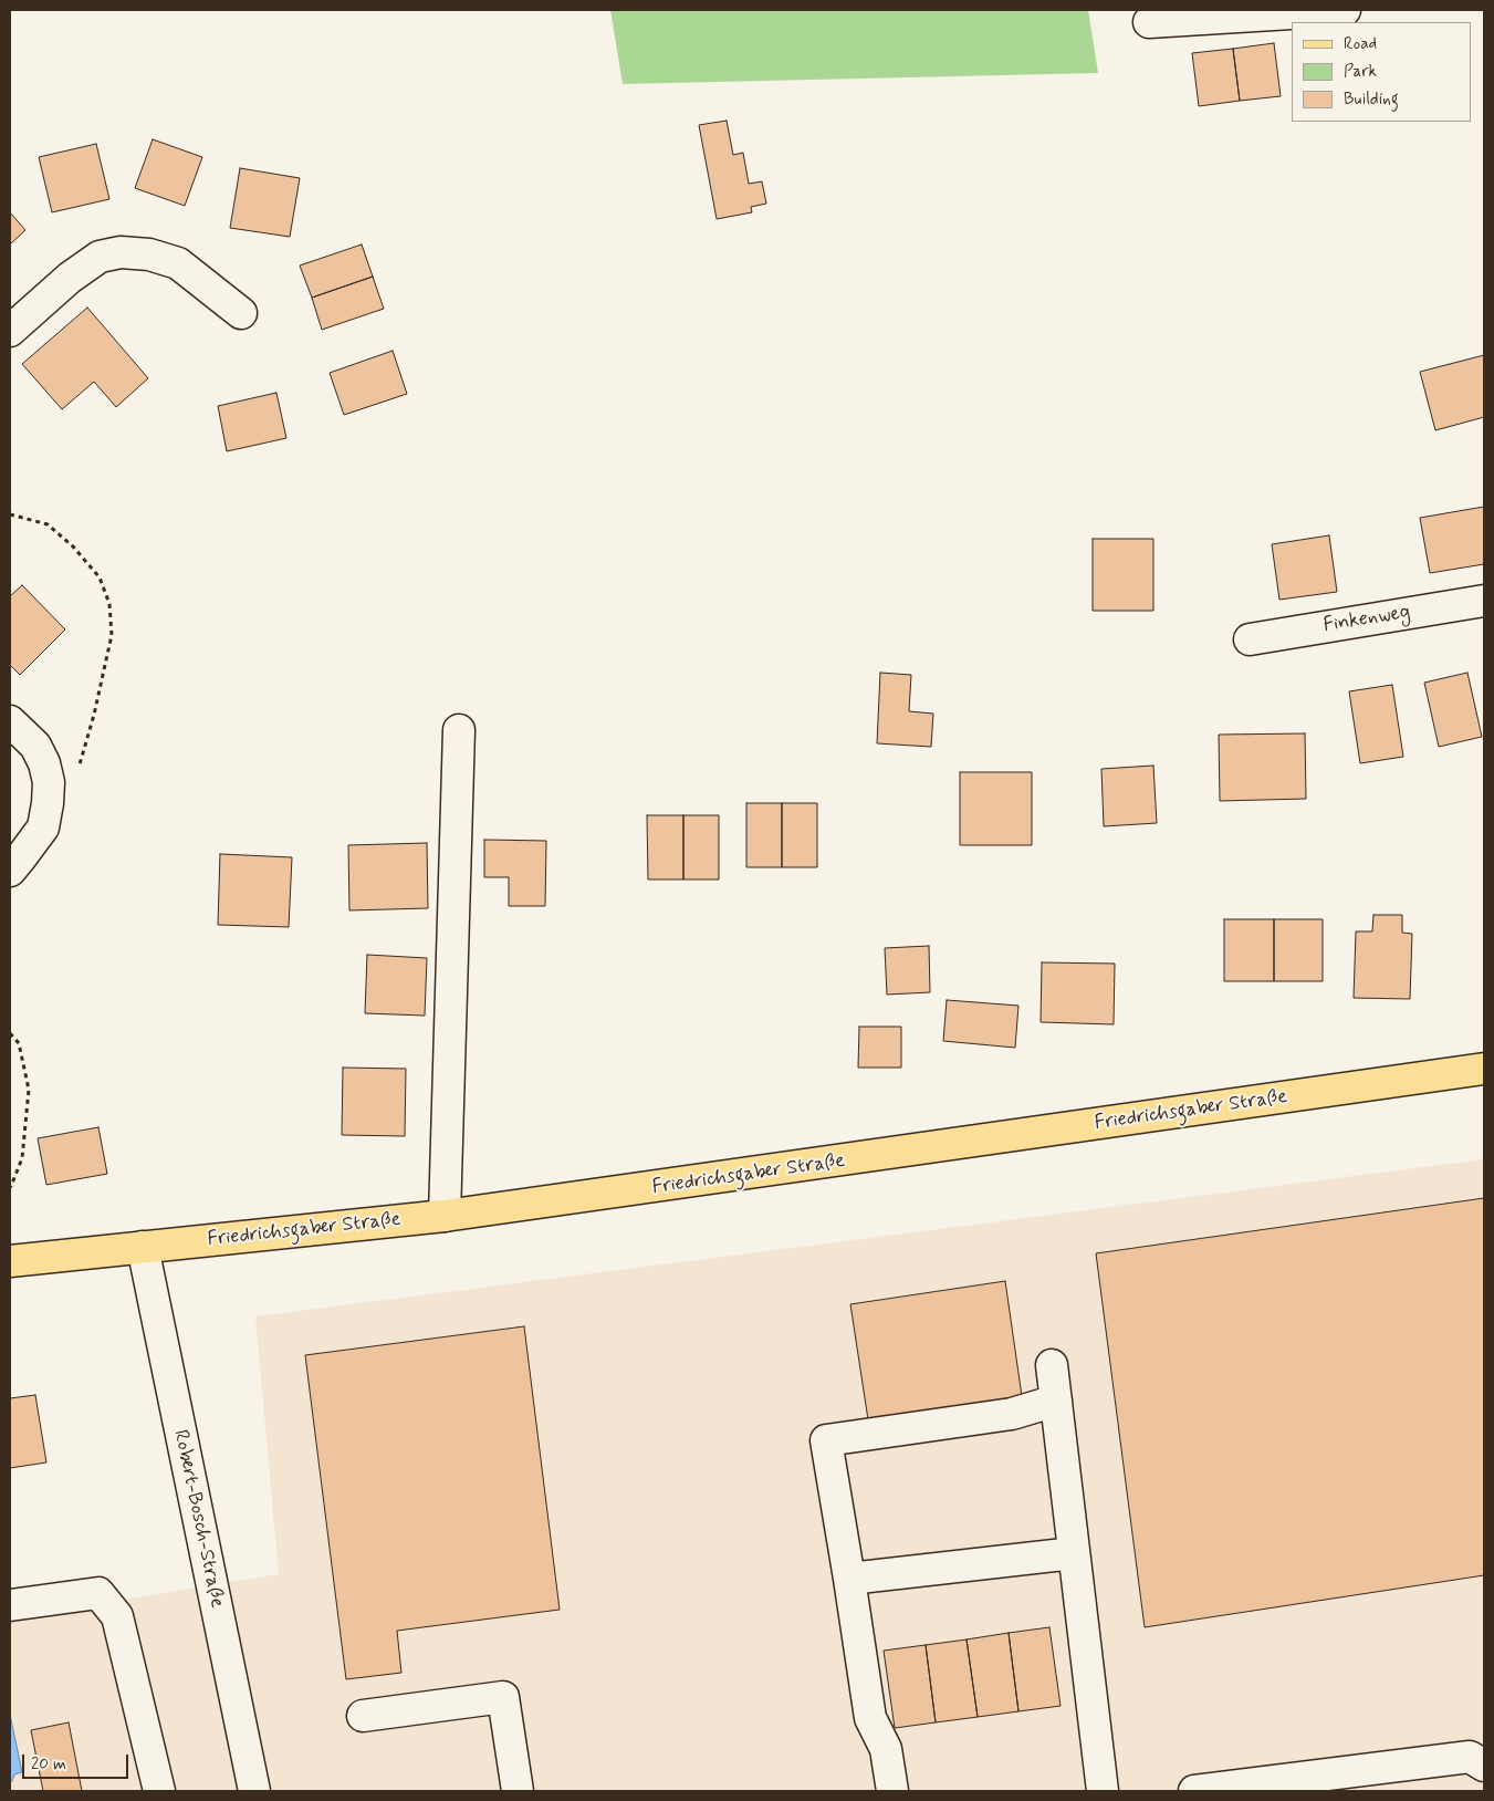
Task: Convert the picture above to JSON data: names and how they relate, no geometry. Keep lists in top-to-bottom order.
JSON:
{
  "streets": {
    "main road": ["Friedrichsgaber Straße"],
    "street": ["Finkenweg", "Robert-Bosch-Straße"]
  },
  "crossings": [
    ["Friedrichsgaber Straße", "Robert-Bosch-Straße"]
  ],
  "legend": ["Road", "Park", "Building"],
  "scale_bar": "20 m"
}
